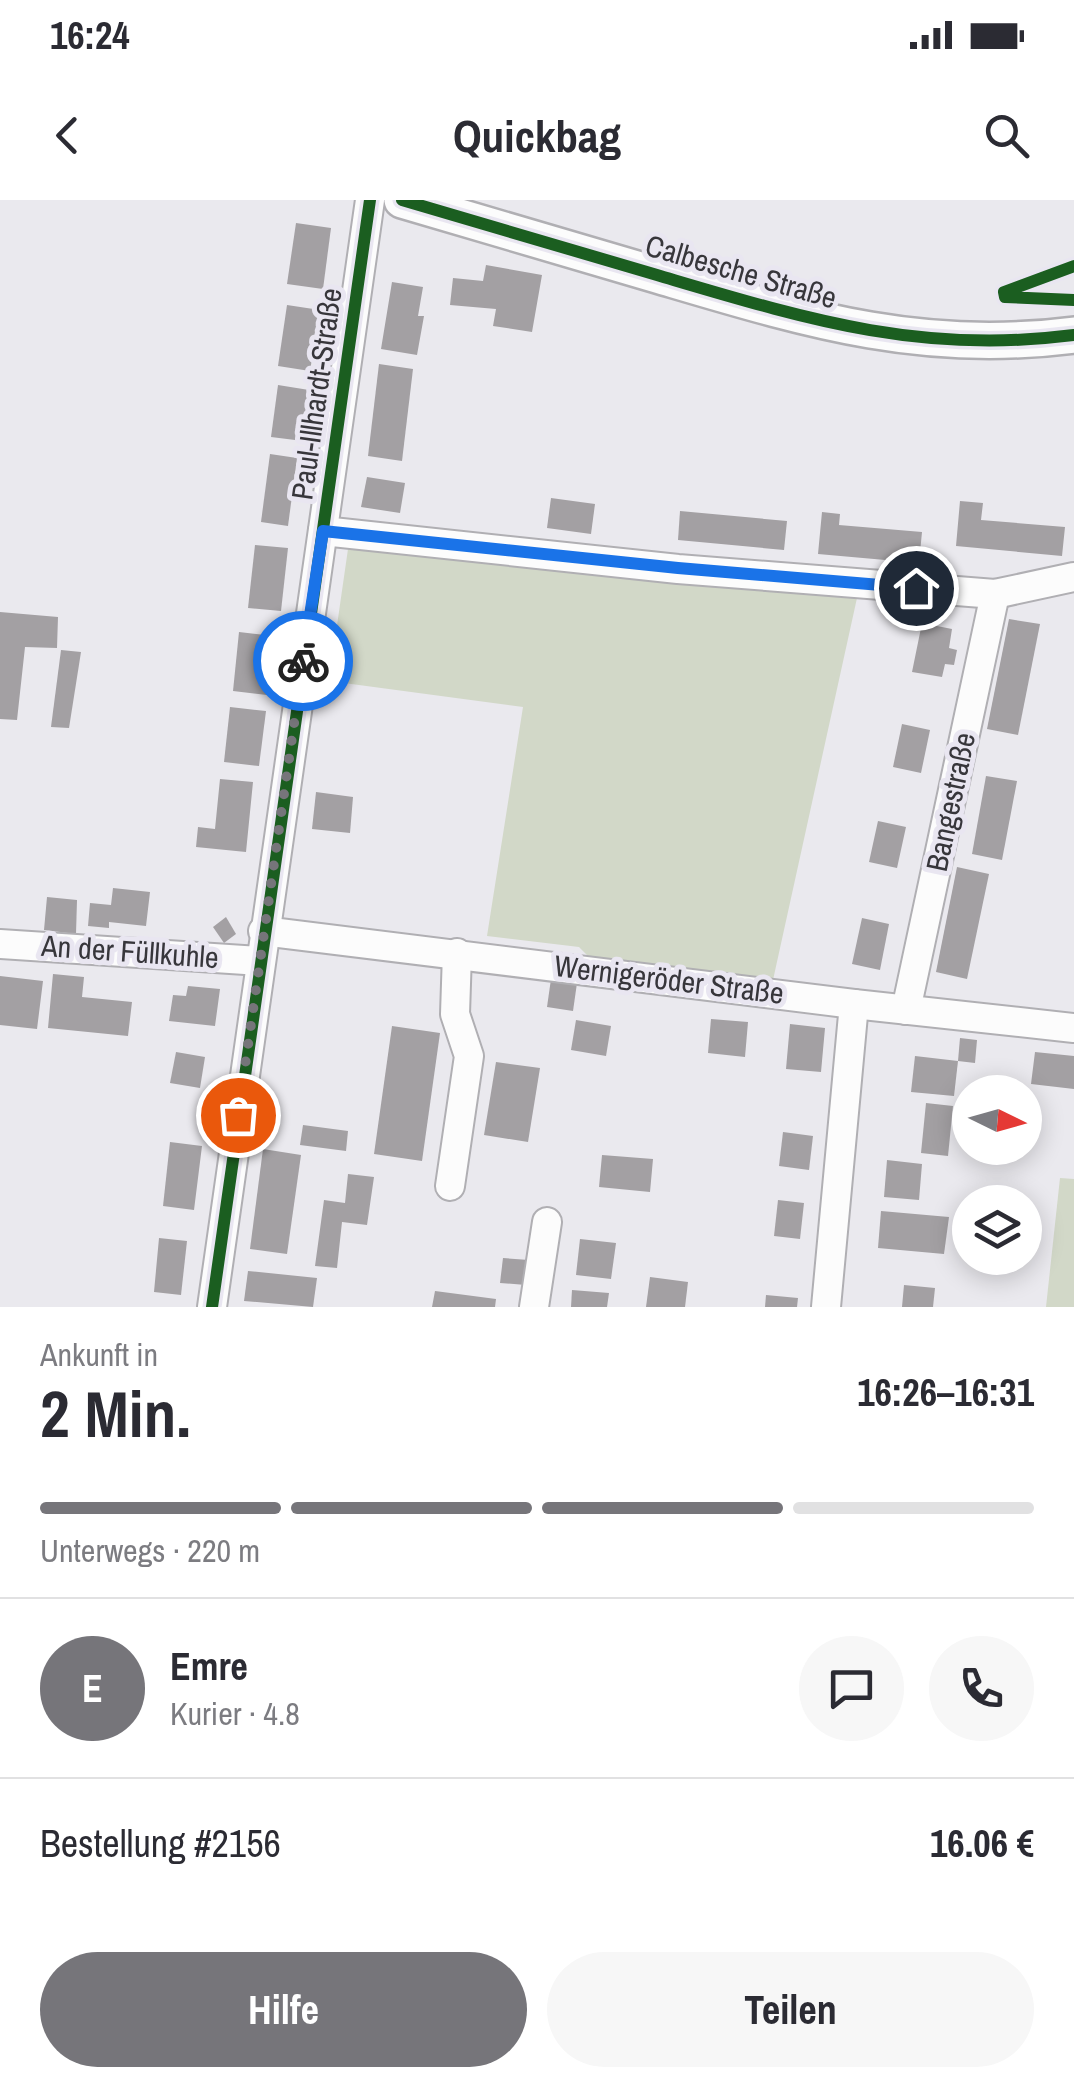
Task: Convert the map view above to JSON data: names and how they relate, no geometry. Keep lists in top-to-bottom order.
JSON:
{
  "streets": {
    "main road": ["Calbesche Straße"],
    "street": [
      "Paul-Illhardt-Straße",
      "Bangestraße",
      "An der Füllkuhle",
      "Wernigeröder Straße"
    ]
  },
  "crossings": [
    ["Paul-Illhardt-Straße", "An der Füllkuhle"],
    ["Paul-Illhardt-Straße", "Wernigeröder Straße"],
    ["Bangestraße", "Wernigeröder Straße"]
  ],
  "north": "right",
  "page": {
    "status": "16:24",
    "header": "Quickbag",
    "heading": ["2 Min.", "Ankunft in", "16:26–16:31"],
    "panel": [
      "Emre",
      "Kurier · 4.8",
      "Bestellung #2156",
      "16.06 €"
    ],
    "bar": "Unterwegs · 220 m",
    "round": "E",
    "buttons": ["Hilfe", "Teilen"]
  }
}
